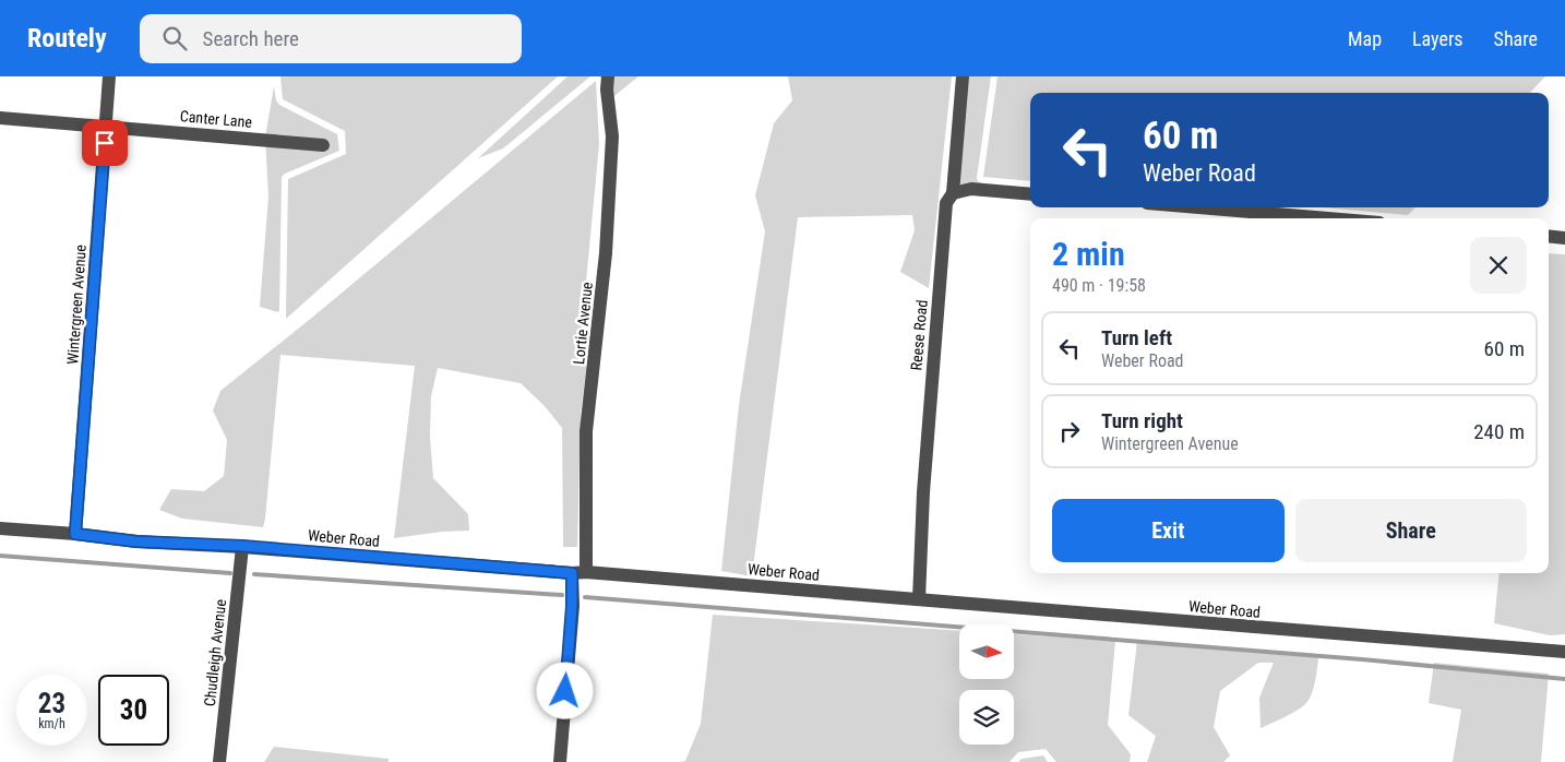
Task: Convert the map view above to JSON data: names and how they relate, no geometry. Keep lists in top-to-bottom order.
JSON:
{
  "streets": {
    "street": [
      "Canter Lane",
      "Wintergreen Avenue",
      "Lortie Avenue",
      "Reese Road",
      "Weber Road",
      "Chudleigh Avenue"
    ]
  },
  "crossings": [
    ["Canter Lane", "Wintergreen Avenue"],
    ["Wintergreen Avenue", "Weber Road"],
    ["Lortie Avenue", "Weber Road"],
    ["Reese Road", "Weber Road"],
    ["Weber Road", "Chudleigh Avenue"]
  ],
  "north": "right",
  "page": {
    "header": "Routely",
    "search": "Search here",
    "nav": ["Map", "Layers", "Share"],
    "turn": ["60 m", "Weber Road"],
    "heading": ["2 min", "490 m · 19:58"],
    "list": [
      {
        "name": "Turn left",
        "note": "Weber Road",
        "value": "60 m"
      },
      {
        "name": "Turn right",
        "note": "Wintergreen Avenue",
        "value": "240 m"
      }
    ],
    "buttons": ["Exit", "Share"],
    "speed": "23 km/h",
    "limit": "30"
  }
}
